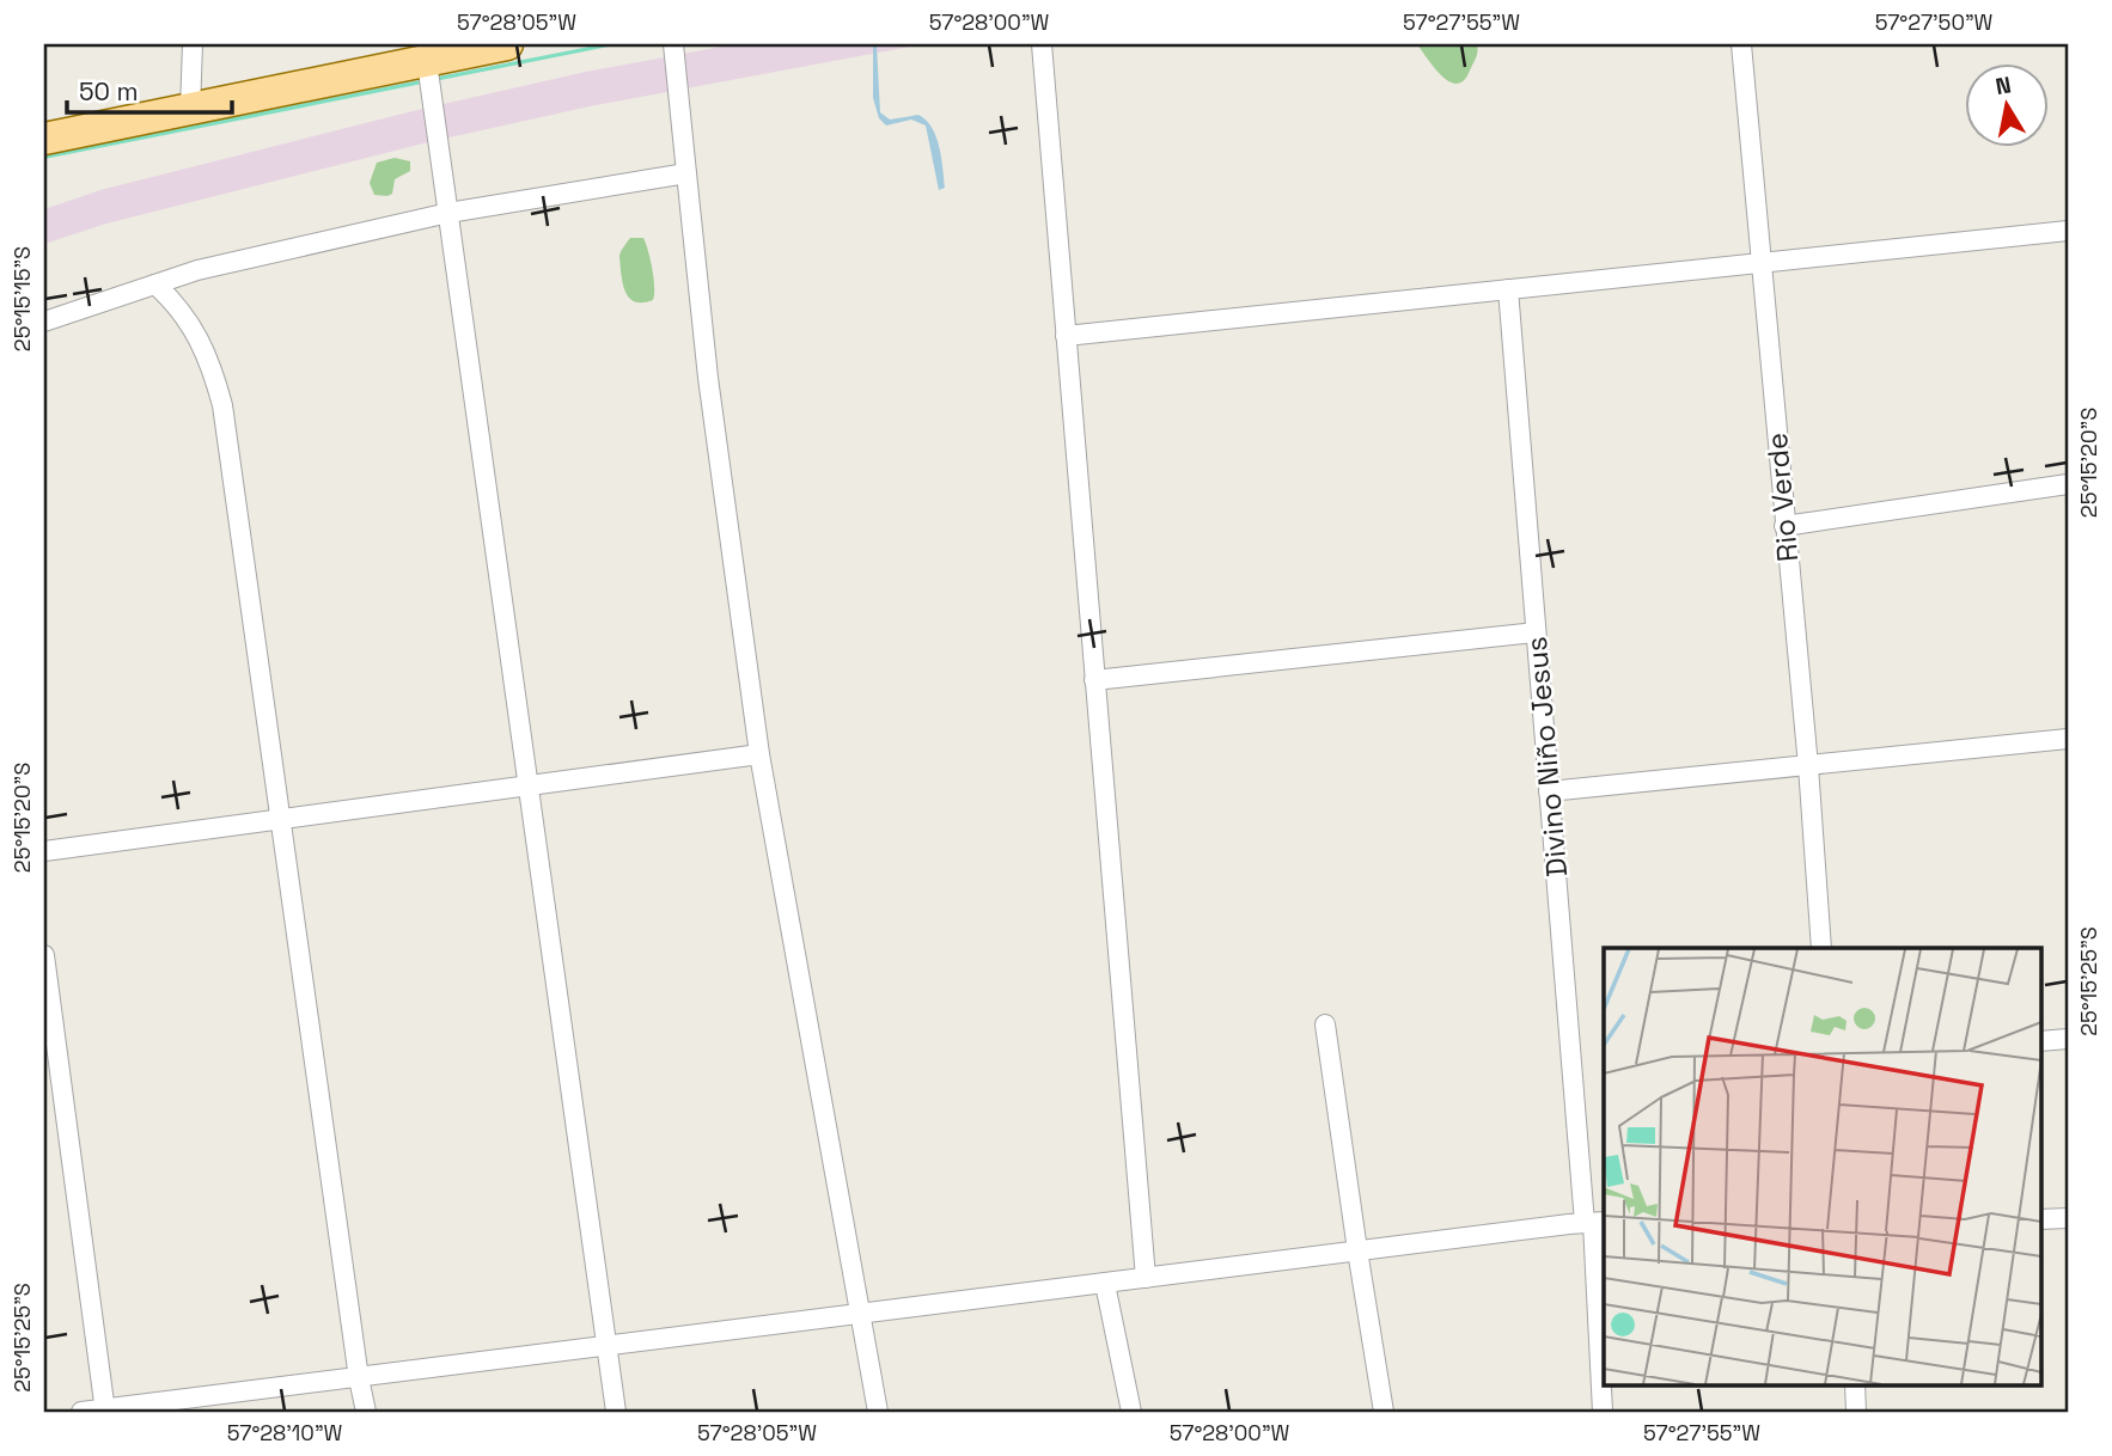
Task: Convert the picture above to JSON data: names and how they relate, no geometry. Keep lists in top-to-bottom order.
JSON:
{
  "streets": {
    "street": ["Rio Verde", "Divino Niño Jesus"]
  },
  "scale_bar": "50 m",
  "north": "top",
  "coordinates": [
    "57°28'05\"W",
    "57°28'00\"W",
    "57°27'55\"W",
    "57°27'50\"W",
    "25°15'15\"S",
    "25°15'20\"S",
    "25°15'25\"S",
    "57°28'10\"W"
  ]
}
